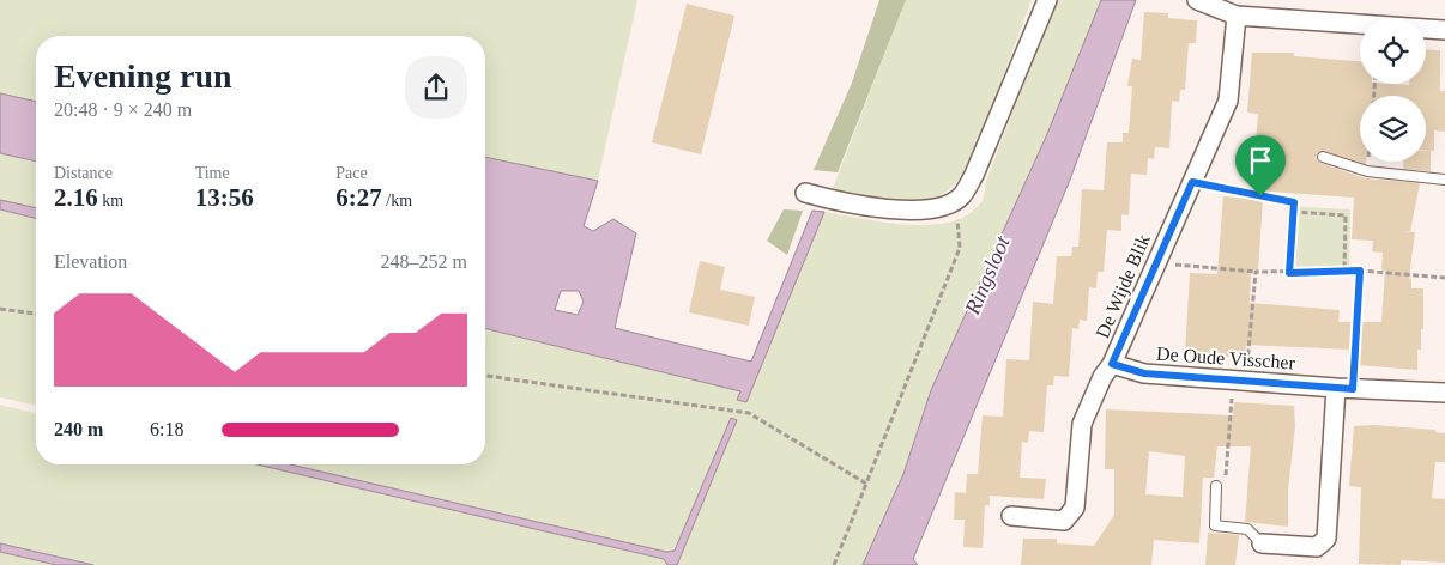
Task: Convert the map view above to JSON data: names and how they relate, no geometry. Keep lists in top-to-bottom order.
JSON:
{
  "streets": {
    "street": ["De Wijde Blik", "De Oude Visscher"]
  },
  "crossings": [
    ["De Wijde Blik", "De Oude Visscher"]
  ],
  "water": ["Ringsloot"],
  "page": {
    "heading": ["Evening run", "20:48 · 9 × 240 m"],
    "stats": [
      ["Distance", "2.16 km"],
      ["Time", "13:56"],
      ["Pace", "6:27 /km"]
    ],
    "chart": ["Elevation", "248–252 m"],
    "list": [
      {
        "name": "240 m",
        "note": "6:18"
      }
    ]
  }
}
